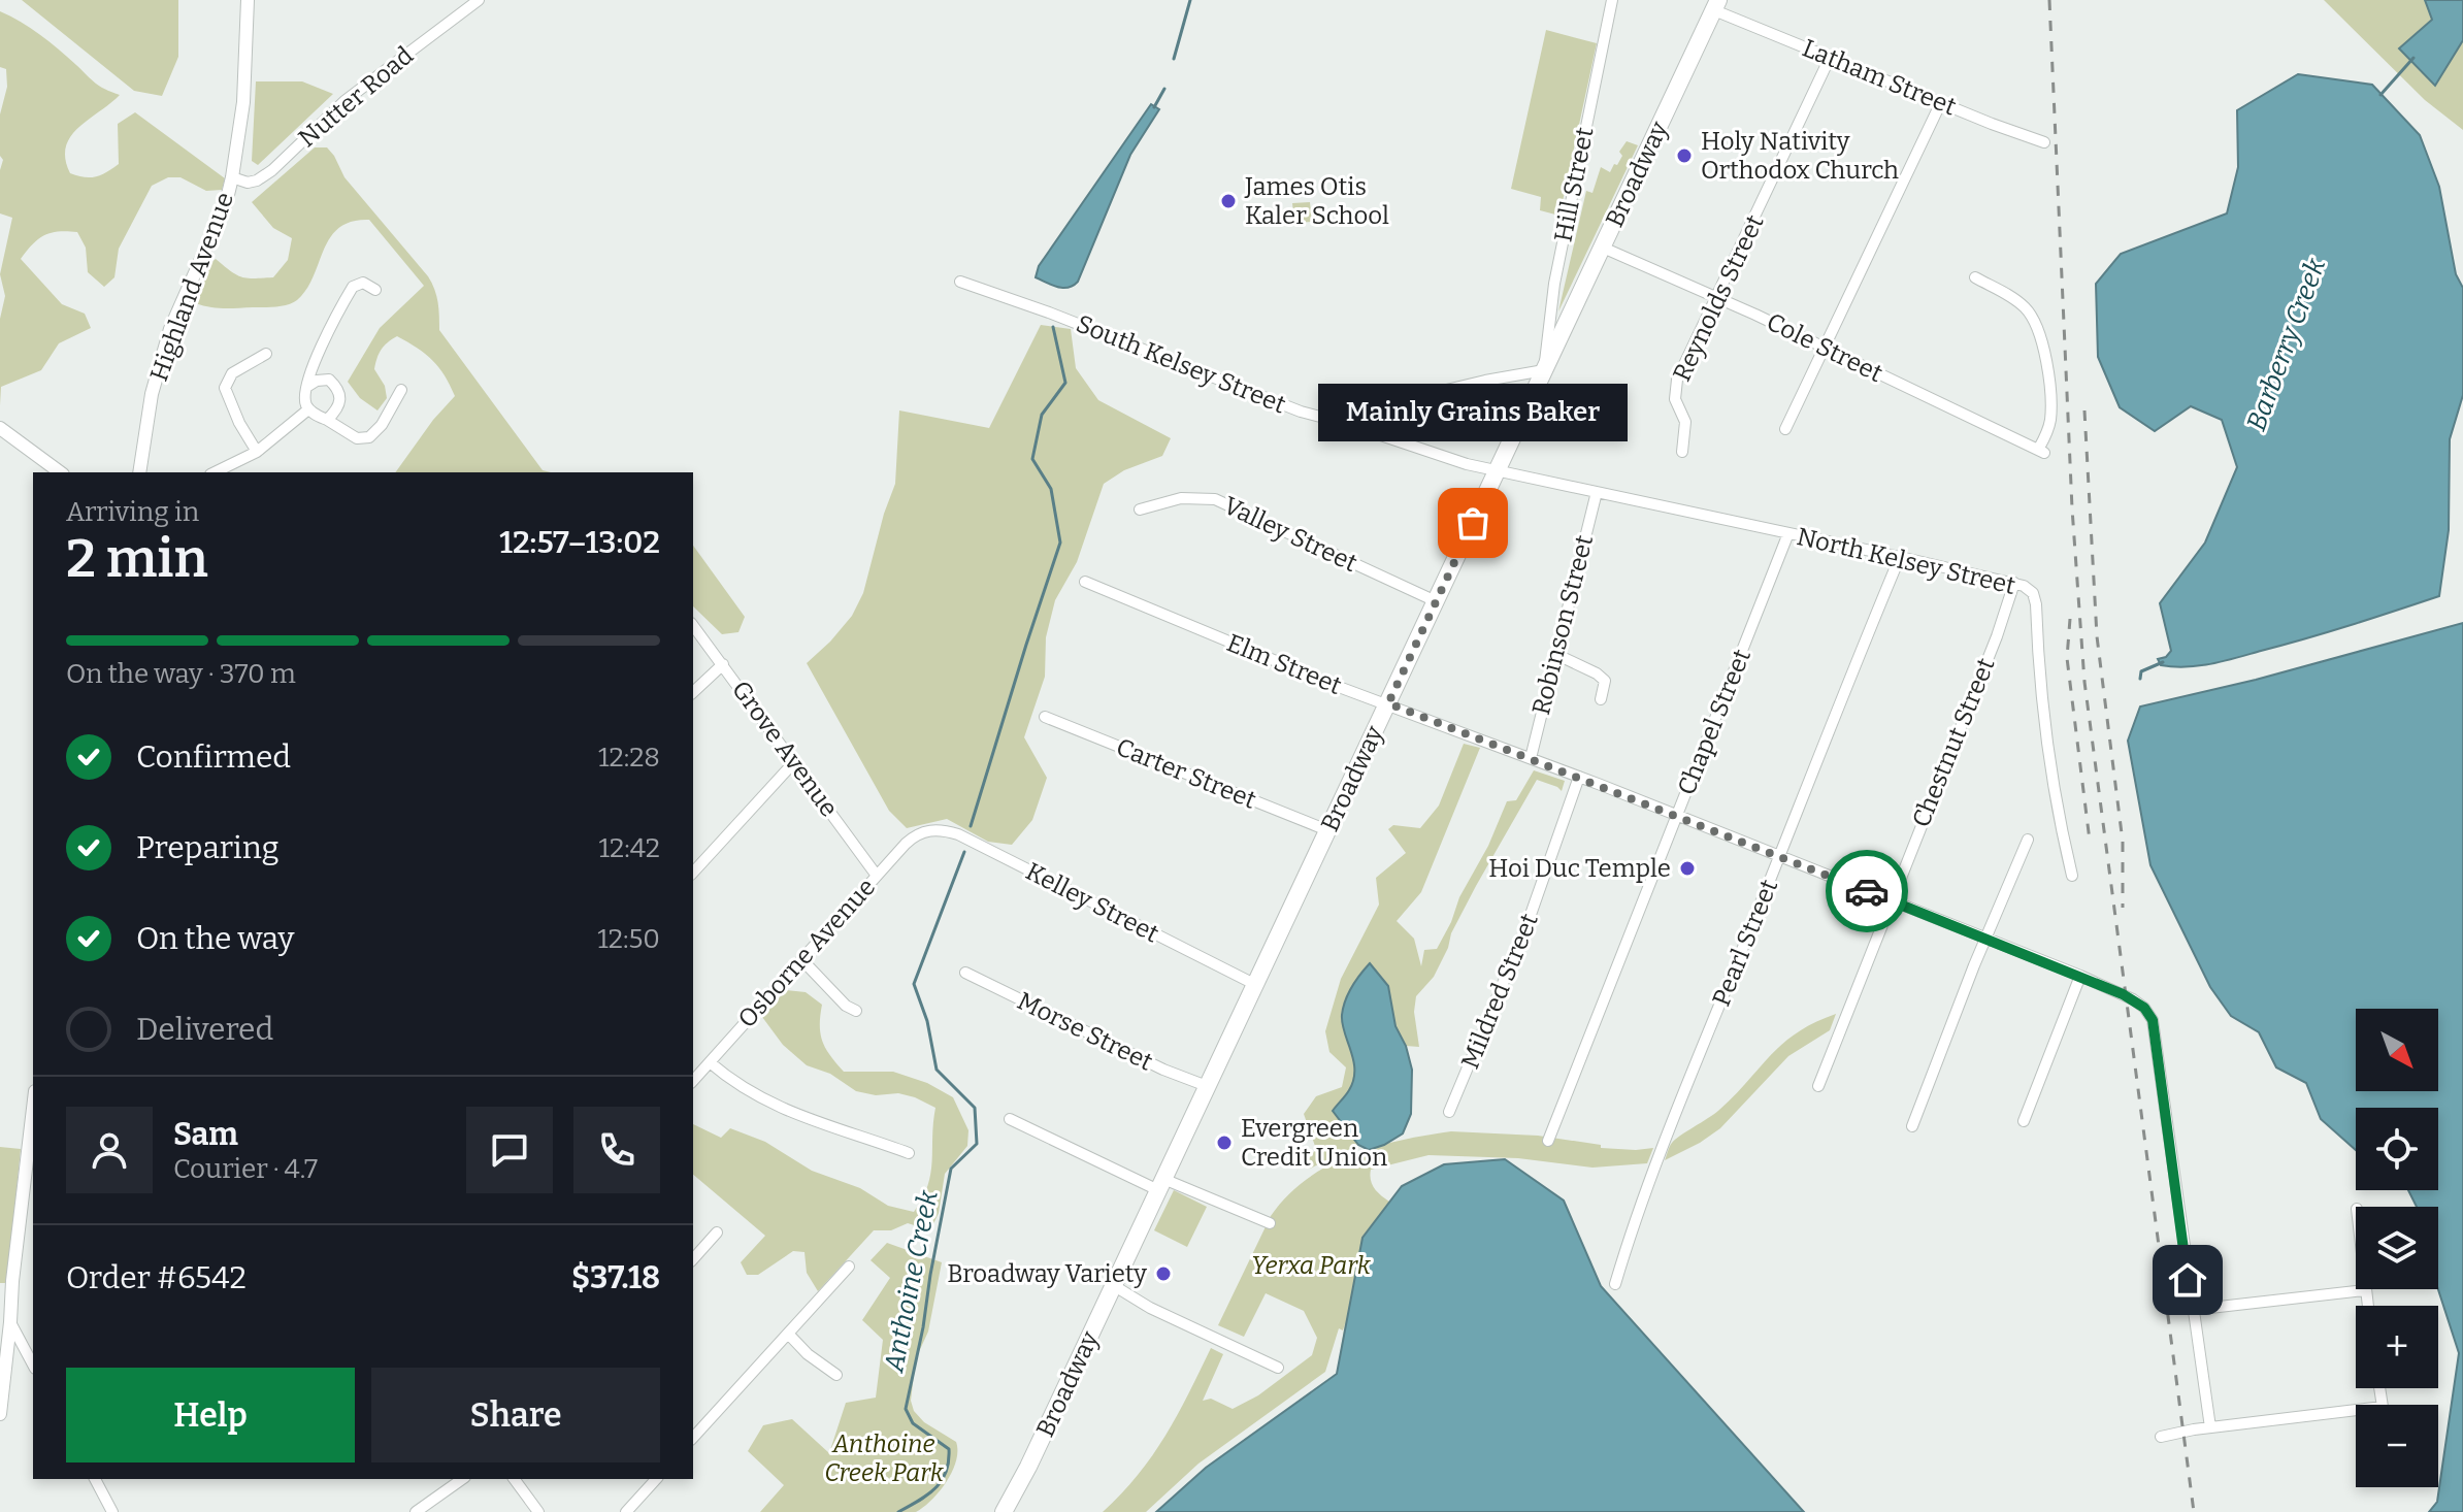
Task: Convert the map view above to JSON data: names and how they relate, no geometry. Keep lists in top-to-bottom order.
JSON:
{
  "streets": {
    "main road": ["Broadway"],
    "street": [
      "Latham Street",
      "Nutter Road",
      "Hill Street",
      "Highland Avenue",
      "Reynolds Street",
      "Cole Street",
      "South Kelsey Street",
      "Valley Street",
      "North Kelsey Street",
      "Robinson Street",
      "Elm Street",
      "Chapel Street",
      "Chestnut Street",
      "Grove Avenue",
      "Carter Street",
      "Kelley Street",
      "Pearl Street",
      "Osborne Avenue",
      "Mildred Street",
      "Morse Street"
    ]
  },
  "crossings": [
    ["Latham Street", "Broadway"],
    ["Latham Street", "Reynolds Street"],
    ["Nutter Road", "Highland Avenue"],
    ["Broadway", "Hill Street"],
    ["Broadway", "Cole Street"],
    ["Broadway", "South Kelsey Street"],
    ["Broadway", "Valley Street"],
    ["Broadway", "North Kelsey Street"],
    ["Broadway", "Elm Street"],
    ["Broadway", "Carter Street"],
    ["Broadway", "Kelley Street"],
    ["Broadway", "Morse Street"],
    ["Reynolds Street", "Cole Street"],
    ["South Kelsey Street", "North Kelsey Street"],
    ["North Kelsey Street", "Robinson Street"],
    ["North Kelsey Street", "Chapel Street"],
    ["North Kelsey Street", "Chestnut Street"],
    ["North Kelsey Street", "Pearl Street"],
    ["Robinson Street", "Elm Street"],
    ["Elm Street", "Chapel Street"],
    ["Elm Street", "Chestnut Street"],
    ["Elm Street", "Pearl Street"],
    ["Elm Street", "Mildred Street"],
    ["Grove Avenue", "Osborne Avenue"],
    ["Kelley Street", "Osborne Avenue"]
  ],
  "water": ["Barberry Creek", "Anthoine Creek"],
  "parks": ["Yerxa Park", "Anthoine Creek Park"],
  "places": [
    "Holy Nativity Orthodox Church",
    "James Otis Kaler School",
    "Mainly Grains Baker",
    "Hoi Duc Temple",
    "Evergreen Credit Union",
    "Broadway Variety"
  ],
  "north": "bottom right",
  "page": {
    "bubble": "Mainly Grains Baker",
    "heading": ["2 min", "Arriving in", "12:57–13:02"],
    "panel": [
      "Sam",
      "Courier · 4.7",
      "Order #6542",
      "$37.18"
    ],
    "bar": "On the way · 370 m",
    "list": [
      ["Confirmed", "12:28"],
      ["Preparing", "12:42"],
      ["On the way", "12:50"],
      "Delivered"
    ],
    "map_buttons": ["+", "−"],
    "buttons": ["Help", "Share"]
  }
}
